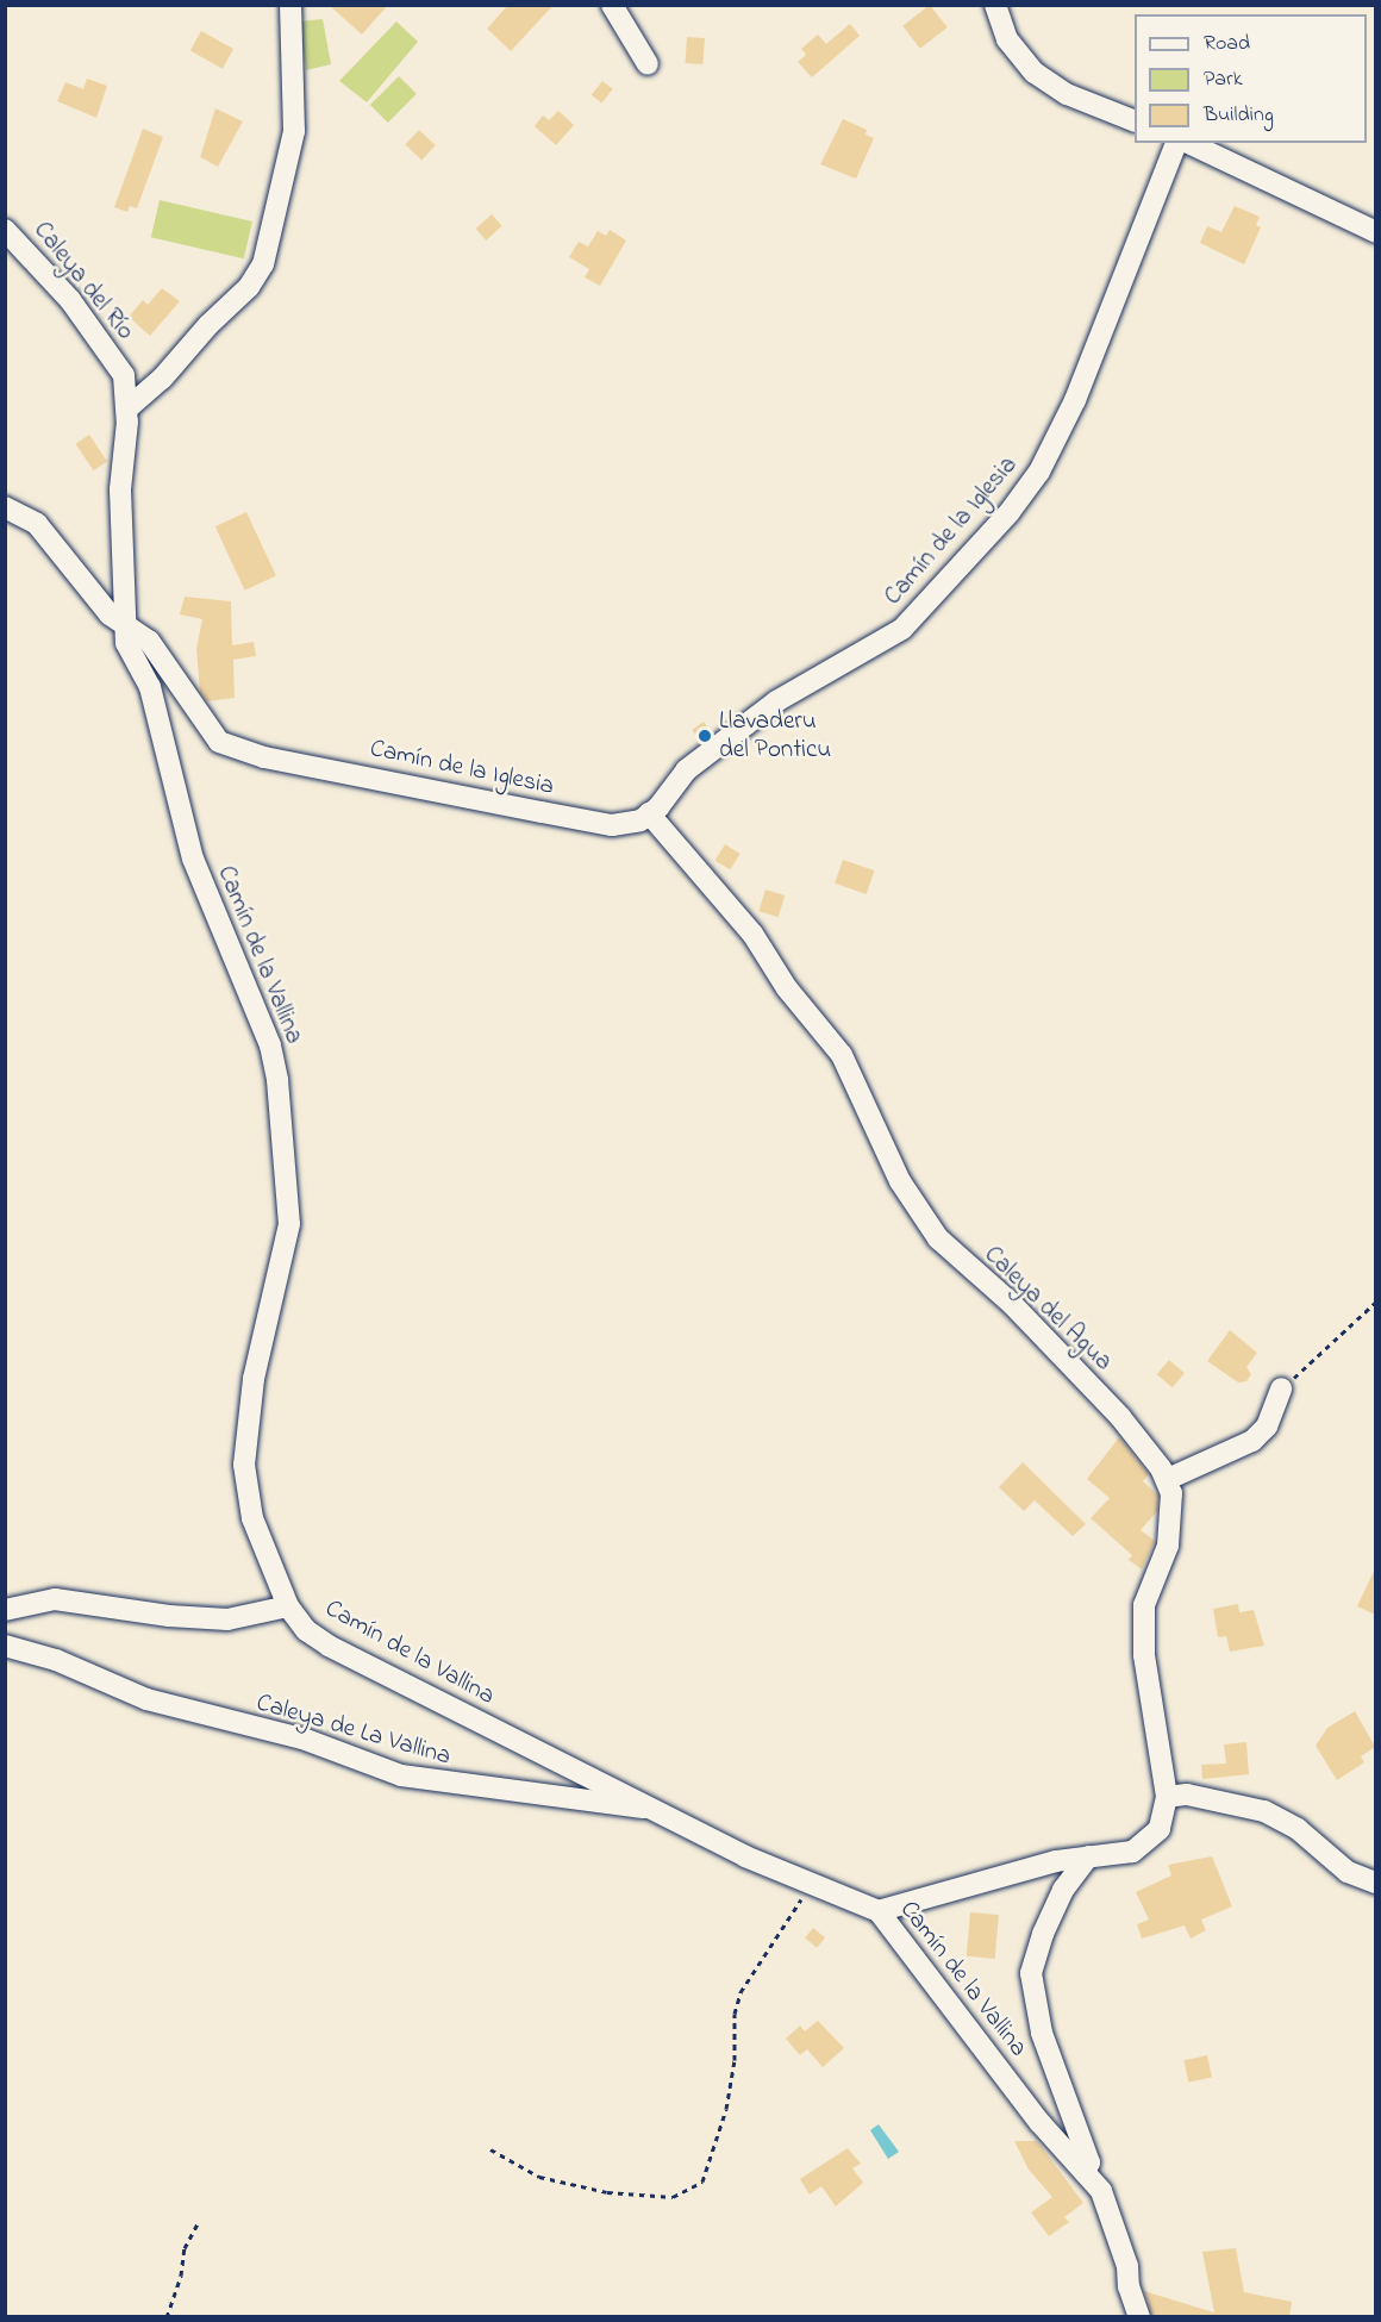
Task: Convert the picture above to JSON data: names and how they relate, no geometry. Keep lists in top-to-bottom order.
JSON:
{
  "streets": {
    "street": [
      "Caleya del Río",
      "Camín de la Iglesia",
      "Camín de la Vallina",
      "Caleya del Agua",
      "Caleya de La Vallina"
    ]
  },
  "crossings": [
    ["Caleya del Río", "Camín de la Vallina"],
    ["Camín de la Iglesia", "Camín de la Vallina"],
    ["Camín de la Iglesia", "Caleya del Agua"],
    ["Camín de la Vallina", "Caleya del Agua"],
    ["Camín de la Vallina", "Caleya de La Vallina"]
  ],
  "places": ["Llavaderu del Ponticu"],
  "legend": ["Road", "Park", "Building"]
}
